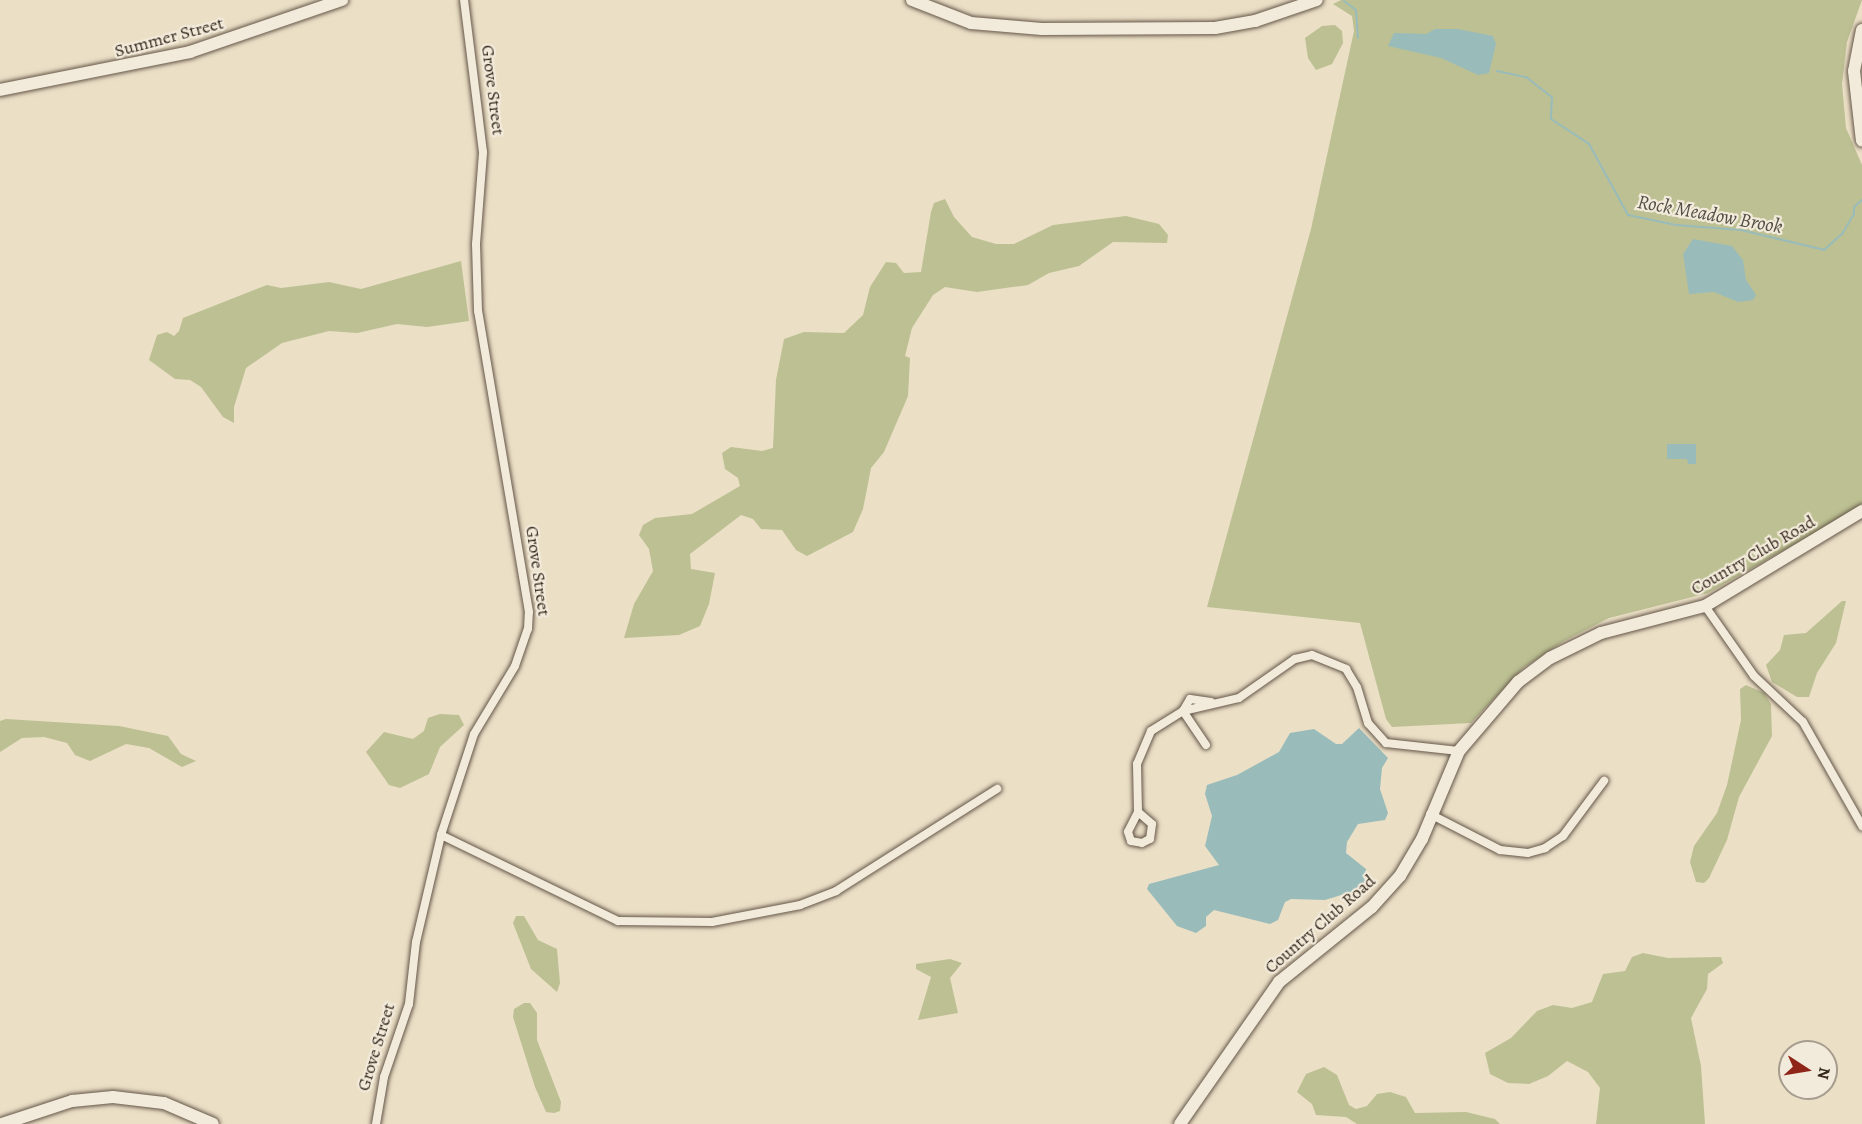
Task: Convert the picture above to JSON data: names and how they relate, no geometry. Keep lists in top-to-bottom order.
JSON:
{
  "streets": {
    "street": ["Summer Street", "Grove Street", "Country Club Road"]
  },
  "water": ["Rock Meadow Brook"],
  "north": "right"
}
